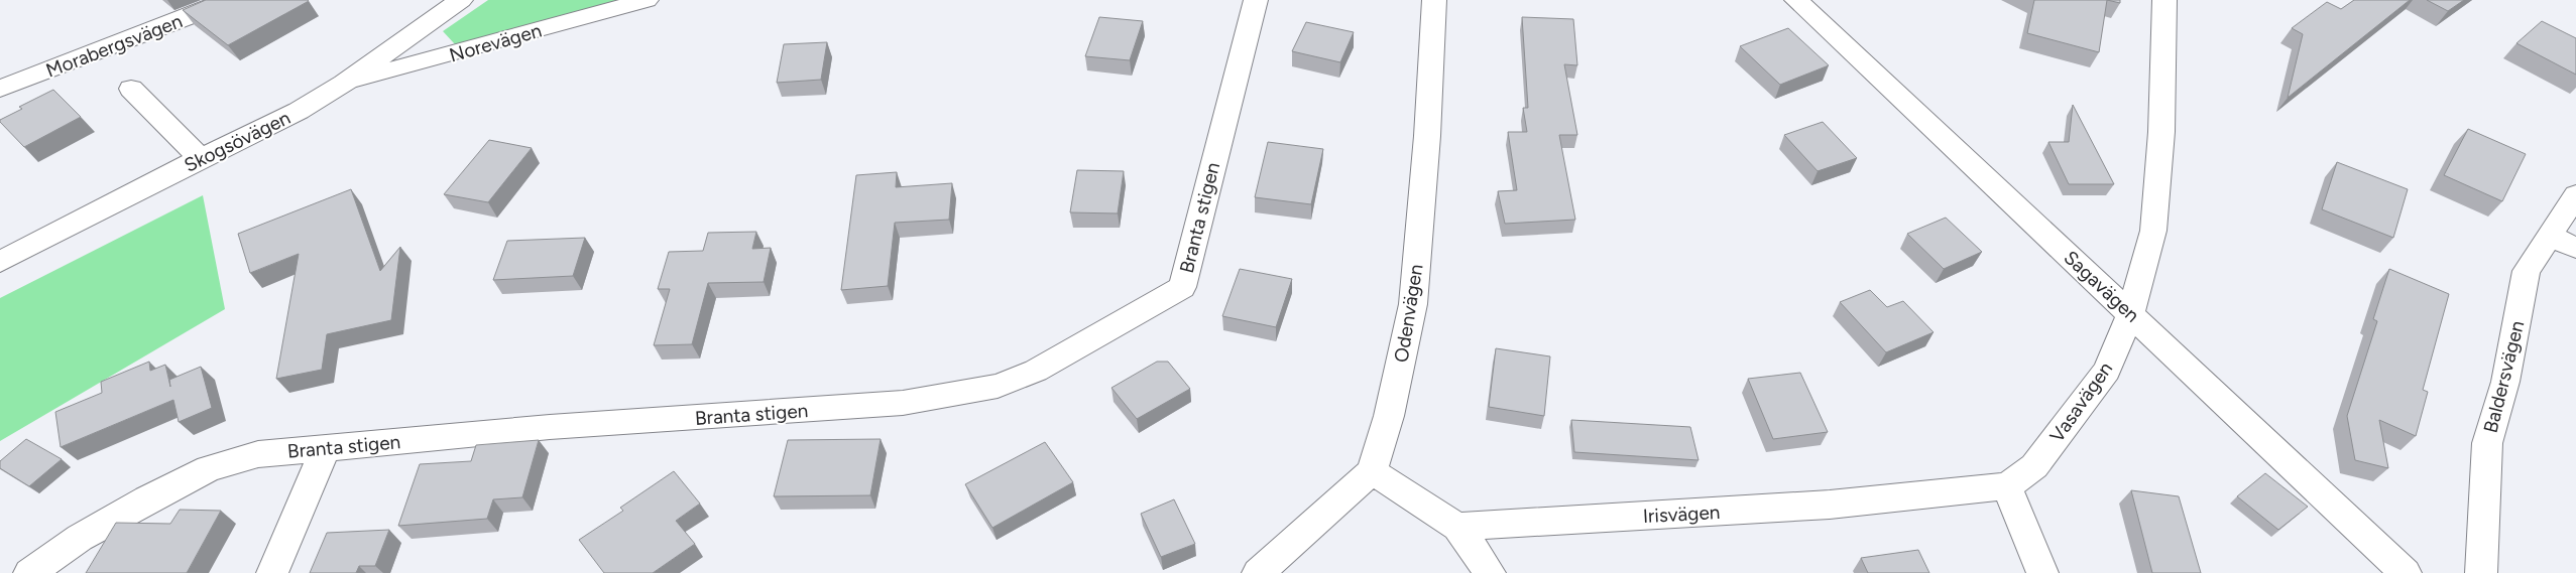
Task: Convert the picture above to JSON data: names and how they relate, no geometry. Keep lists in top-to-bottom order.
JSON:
{
  "streets": {
    "street": [
      "Norevägen",
      "Morabergsvägen",
      "Skogsövägen",
      "Branta stigen",
      "Sagavägen",
      "Odenvägen",
      "Baldersvägen",
      "Vasavägen",
      "Irisvägen"
    ]
  },
  "crossings": [
    ["Norevägen", "Skogsövägen"],
    ["Sagavägen", "Vasavägen"],
    ["Vasavägen", "Irisvägen"]
  ]
}
